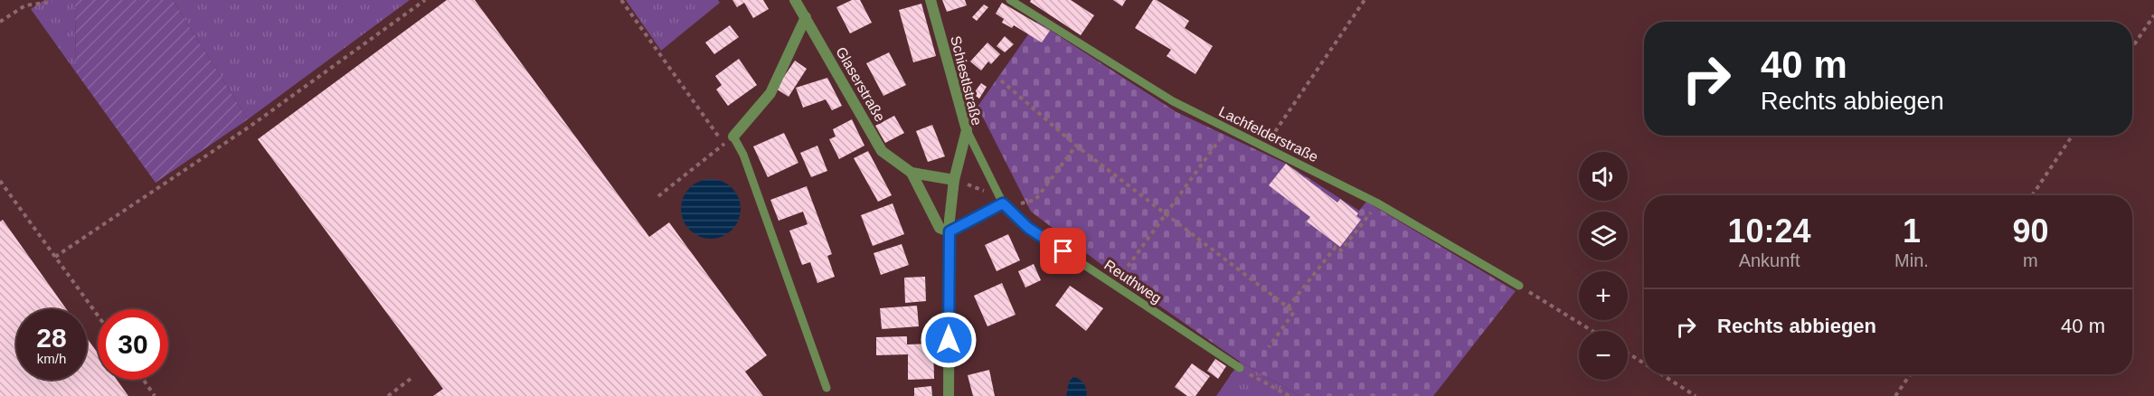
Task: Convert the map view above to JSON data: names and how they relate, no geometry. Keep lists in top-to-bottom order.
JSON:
{
  "streets": {
    "street": ["Schiestlstraße", "Glaserstraße"],
    "lane": ["Lachfelderstraße", "Reuthweg"]
  },
  "crossings": [
    ["Schiestlstraße", "Glaserstraße"],
    ["Schiestlstraße", "Reuthweg"]
  ],
  "page": {
    "turn": ["40 m", "Rechts abbiegen"],
    "map_buttons": ["+", "−"],
    "eta": [
      "10:24",
      "Ankunft",
      "1",
      "Min.",
      "90",
      "m"
    ],
    "list": [
      {
        "name": "Rechts abbiegen",
        "value": "40 m"
      }
    ],
    "speed": "28 km/h",
    "limit": "30"
  }
}
